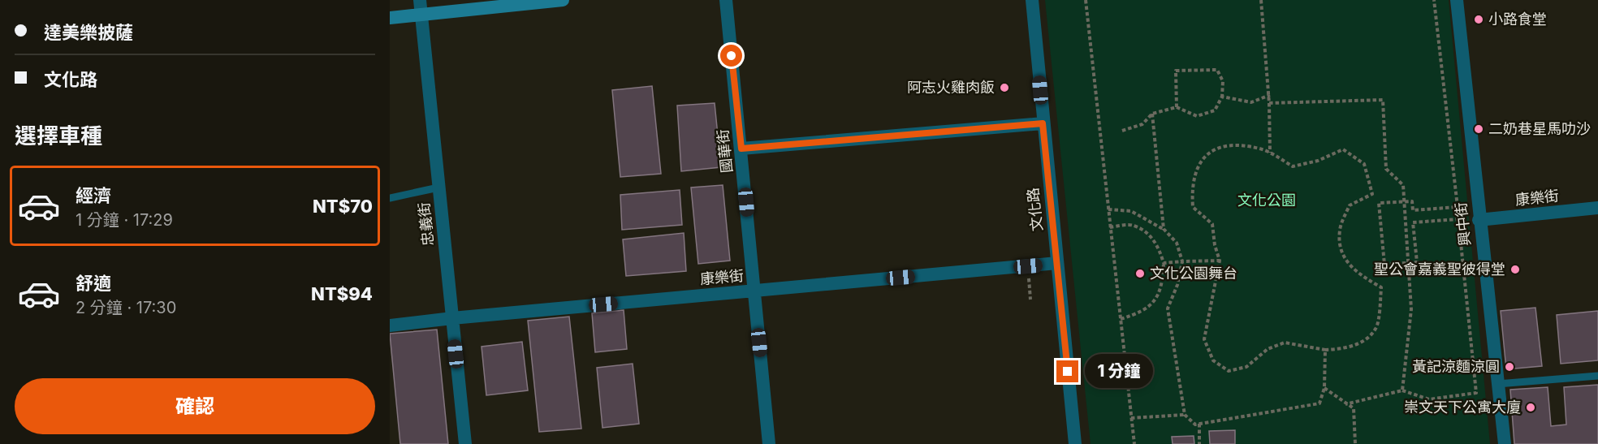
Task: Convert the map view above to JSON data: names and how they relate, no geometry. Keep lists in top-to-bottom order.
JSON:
{
  "streets": {
    "street": [
      "國華街",
      "康樂街",
      "文化路",
      "忠義街",
      "興中街"
    ]
  },
  "crossings": [
    ["國華街", "康樂街"],
    ["康樂街", "文化路"],
    ["康樂街", "忠義街"],
    ["康樂街", "興中街"]
  ],
  "parks": ["文化公園"],
  "places": [
    "小路食堂",
    "阿志火雞肉飯",
    "二奶巷星馬叻沙",
    "聖公會嘉義聖彼得堂",
    "文化公園舞台",
    "黃記涼麵涼圓",
    "崇文天下公寓大廈"
  ],
  "page": {
    "banner": ["達美樂披薩", "文化路"],
    "heading": "選擇車種",
    "list": [
      {
        "name": "經濟",
        "note": "1 分鐘 · 17:29",
        "value": "NT$70"
      },
      {
        "name": "舒適",
        "note": "2 分鐘 · 17:30",
        "value": "NT$94"
      }
    ],
    "bubble": "1 分鐘",
    "buttons": "確認"
  }
}
